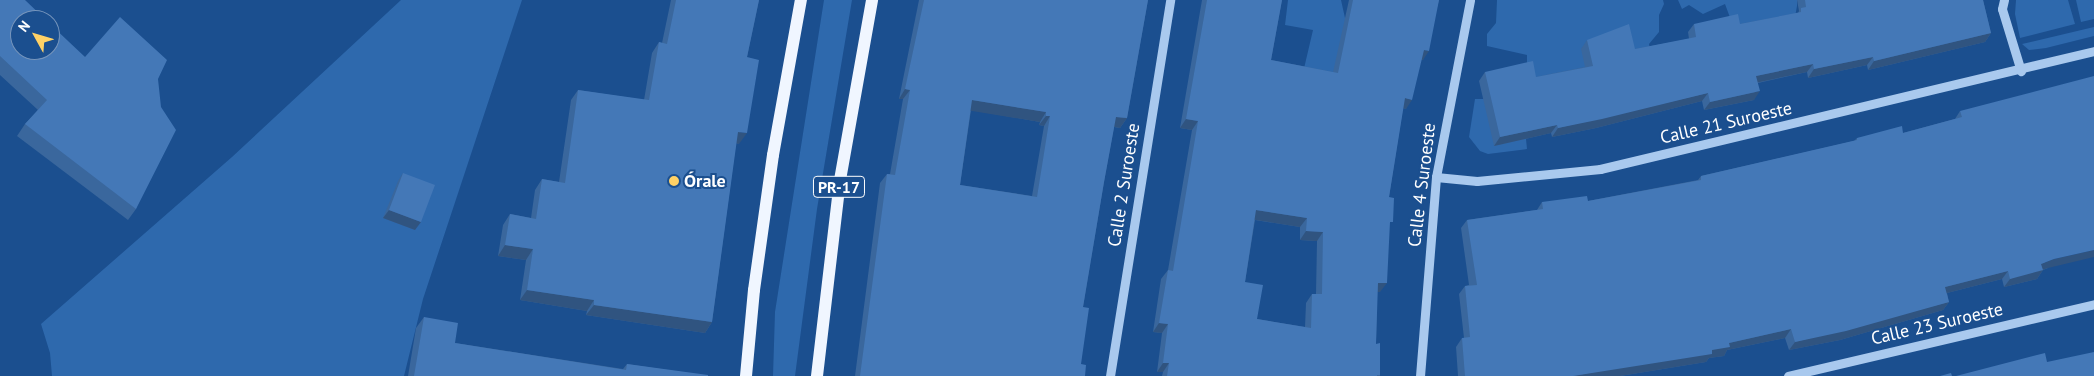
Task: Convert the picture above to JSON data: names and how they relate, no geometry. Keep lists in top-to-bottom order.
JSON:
{
  "streets": {
    "main road": ["PR-17"],
    "street": [
      "Calle 21 Suroeste",
      "Calle 2 Suroeste",
      "Calle 4 Suroeste",
      "Calle 23 Suroeste"
    ]
  },
  "crossings": [
    ["Calle 21 Suroeste", "Calle 4 Suroeste"]
  ],
  "places": ["Órale"],
  "north": "top left"
}
